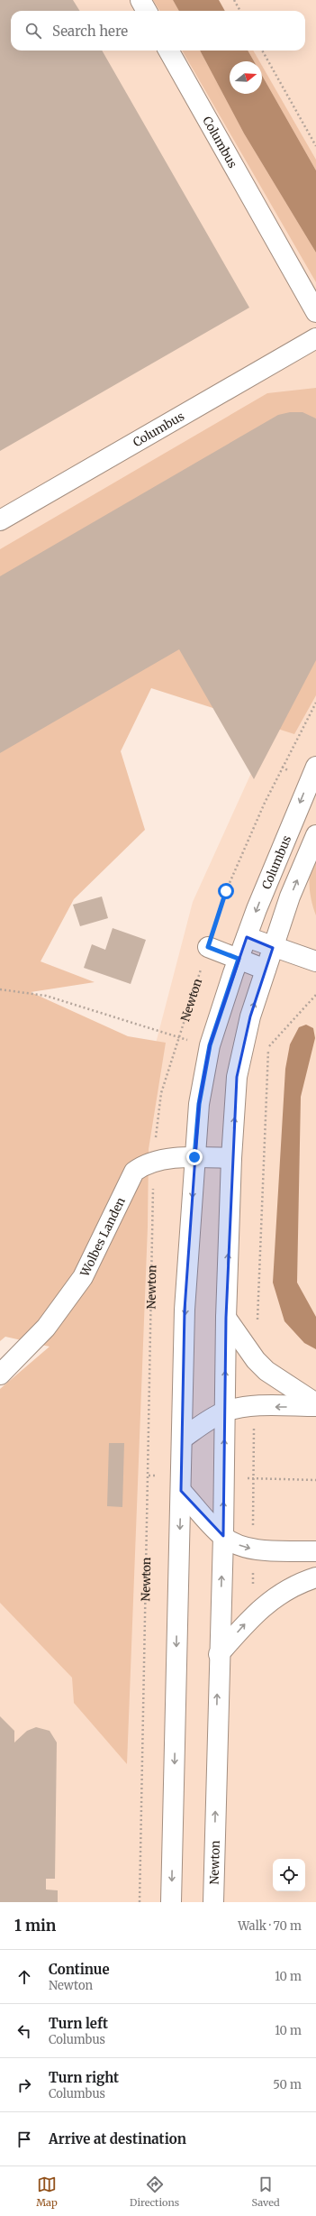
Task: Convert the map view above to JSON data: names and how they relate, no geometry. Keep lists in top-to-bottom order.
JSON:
{
  "streets": {
    "street": ["Columbus", "Newton", "Wolbes Landen"]
  },
  "crossings": [
    ["Columbus", "Wolbes Landen"],
    ["Newton", "Wolbes Landen"]
  ],
  "north": "right",
  "page": {
    "search": "Search here",
    "heading": ["1 min", "Walk · 70 m"],
    "list": [
      ["Continue", "Newton", "10 m"],
      ["Turn left", "Columbus", "10 m"],
      ["Turn right", "Columbus", "50 m"],
      "Arrive at destination"
    ],
    "nav": ["Map", "Directions", "Saved"]
  }
}
